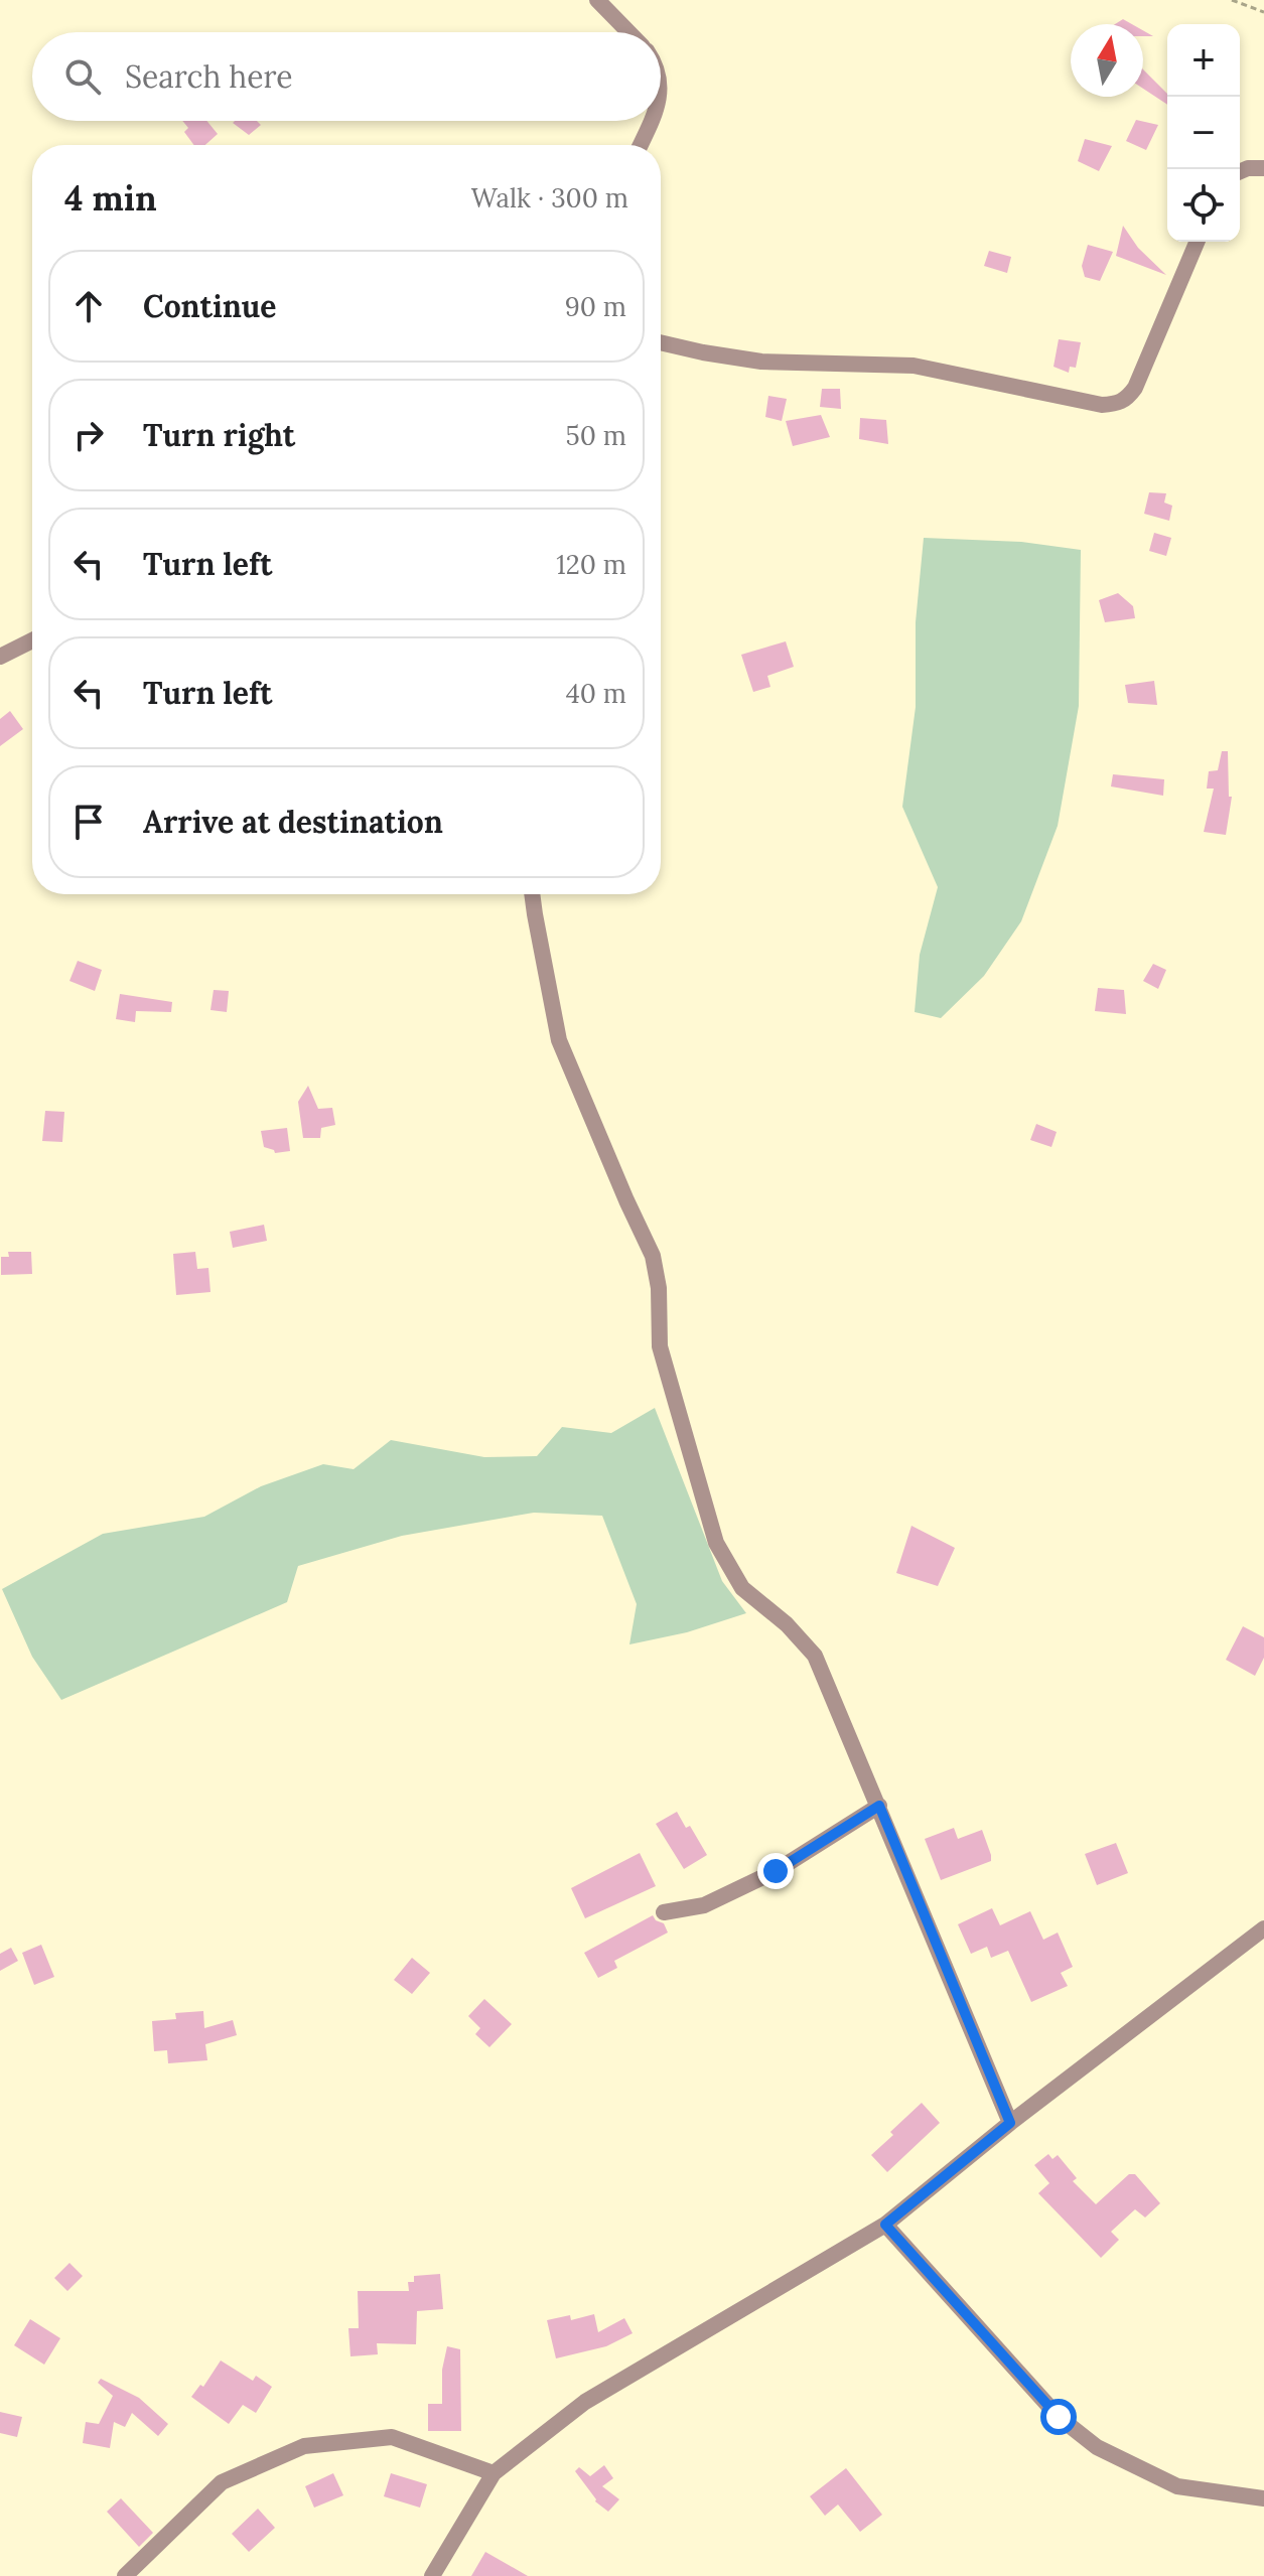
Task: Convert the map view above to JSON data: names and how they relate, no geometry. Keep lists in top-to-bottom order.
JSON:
{
  "north": "top",
  "page": {
    "map_buttons": ["+", "−"],
    "search": "Search here",
    "heading": ["4 min", "Walk · 300 m"],
    "list": [
      ["Continue", "90 m"],
      ["Turn right", "50 m"],
      ["Turn left", "120 m"],
      ["Turn left", "40 m"],
      "Arrive at destination"
    ]
  }
}
